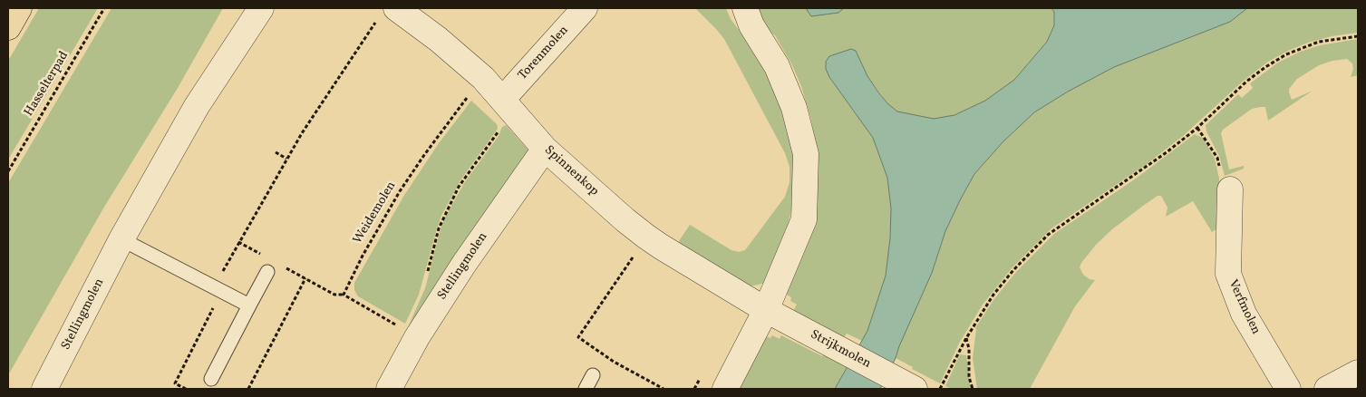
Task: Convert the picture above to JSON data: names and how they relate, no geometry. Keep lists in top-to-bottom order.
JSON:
{
  "streets": {
    "street": [
      "Torenmolen",
      "Spinnenkop",
      "Stellingmolen",
      "Verfmolen",
      "Strijkmolen"
    ],
    "path": ["Hasselterpad", "Weidemolen"]
  },
  "crossings": [
    ["Torenmolen", "Spinnenkop"],
    ["Spinnenkop", "Weidemolen"],
    ["Spinnenkop", "Stellingmolen"],
    ["Spinnenkop", "Strijkmolen"]
  ]
}
